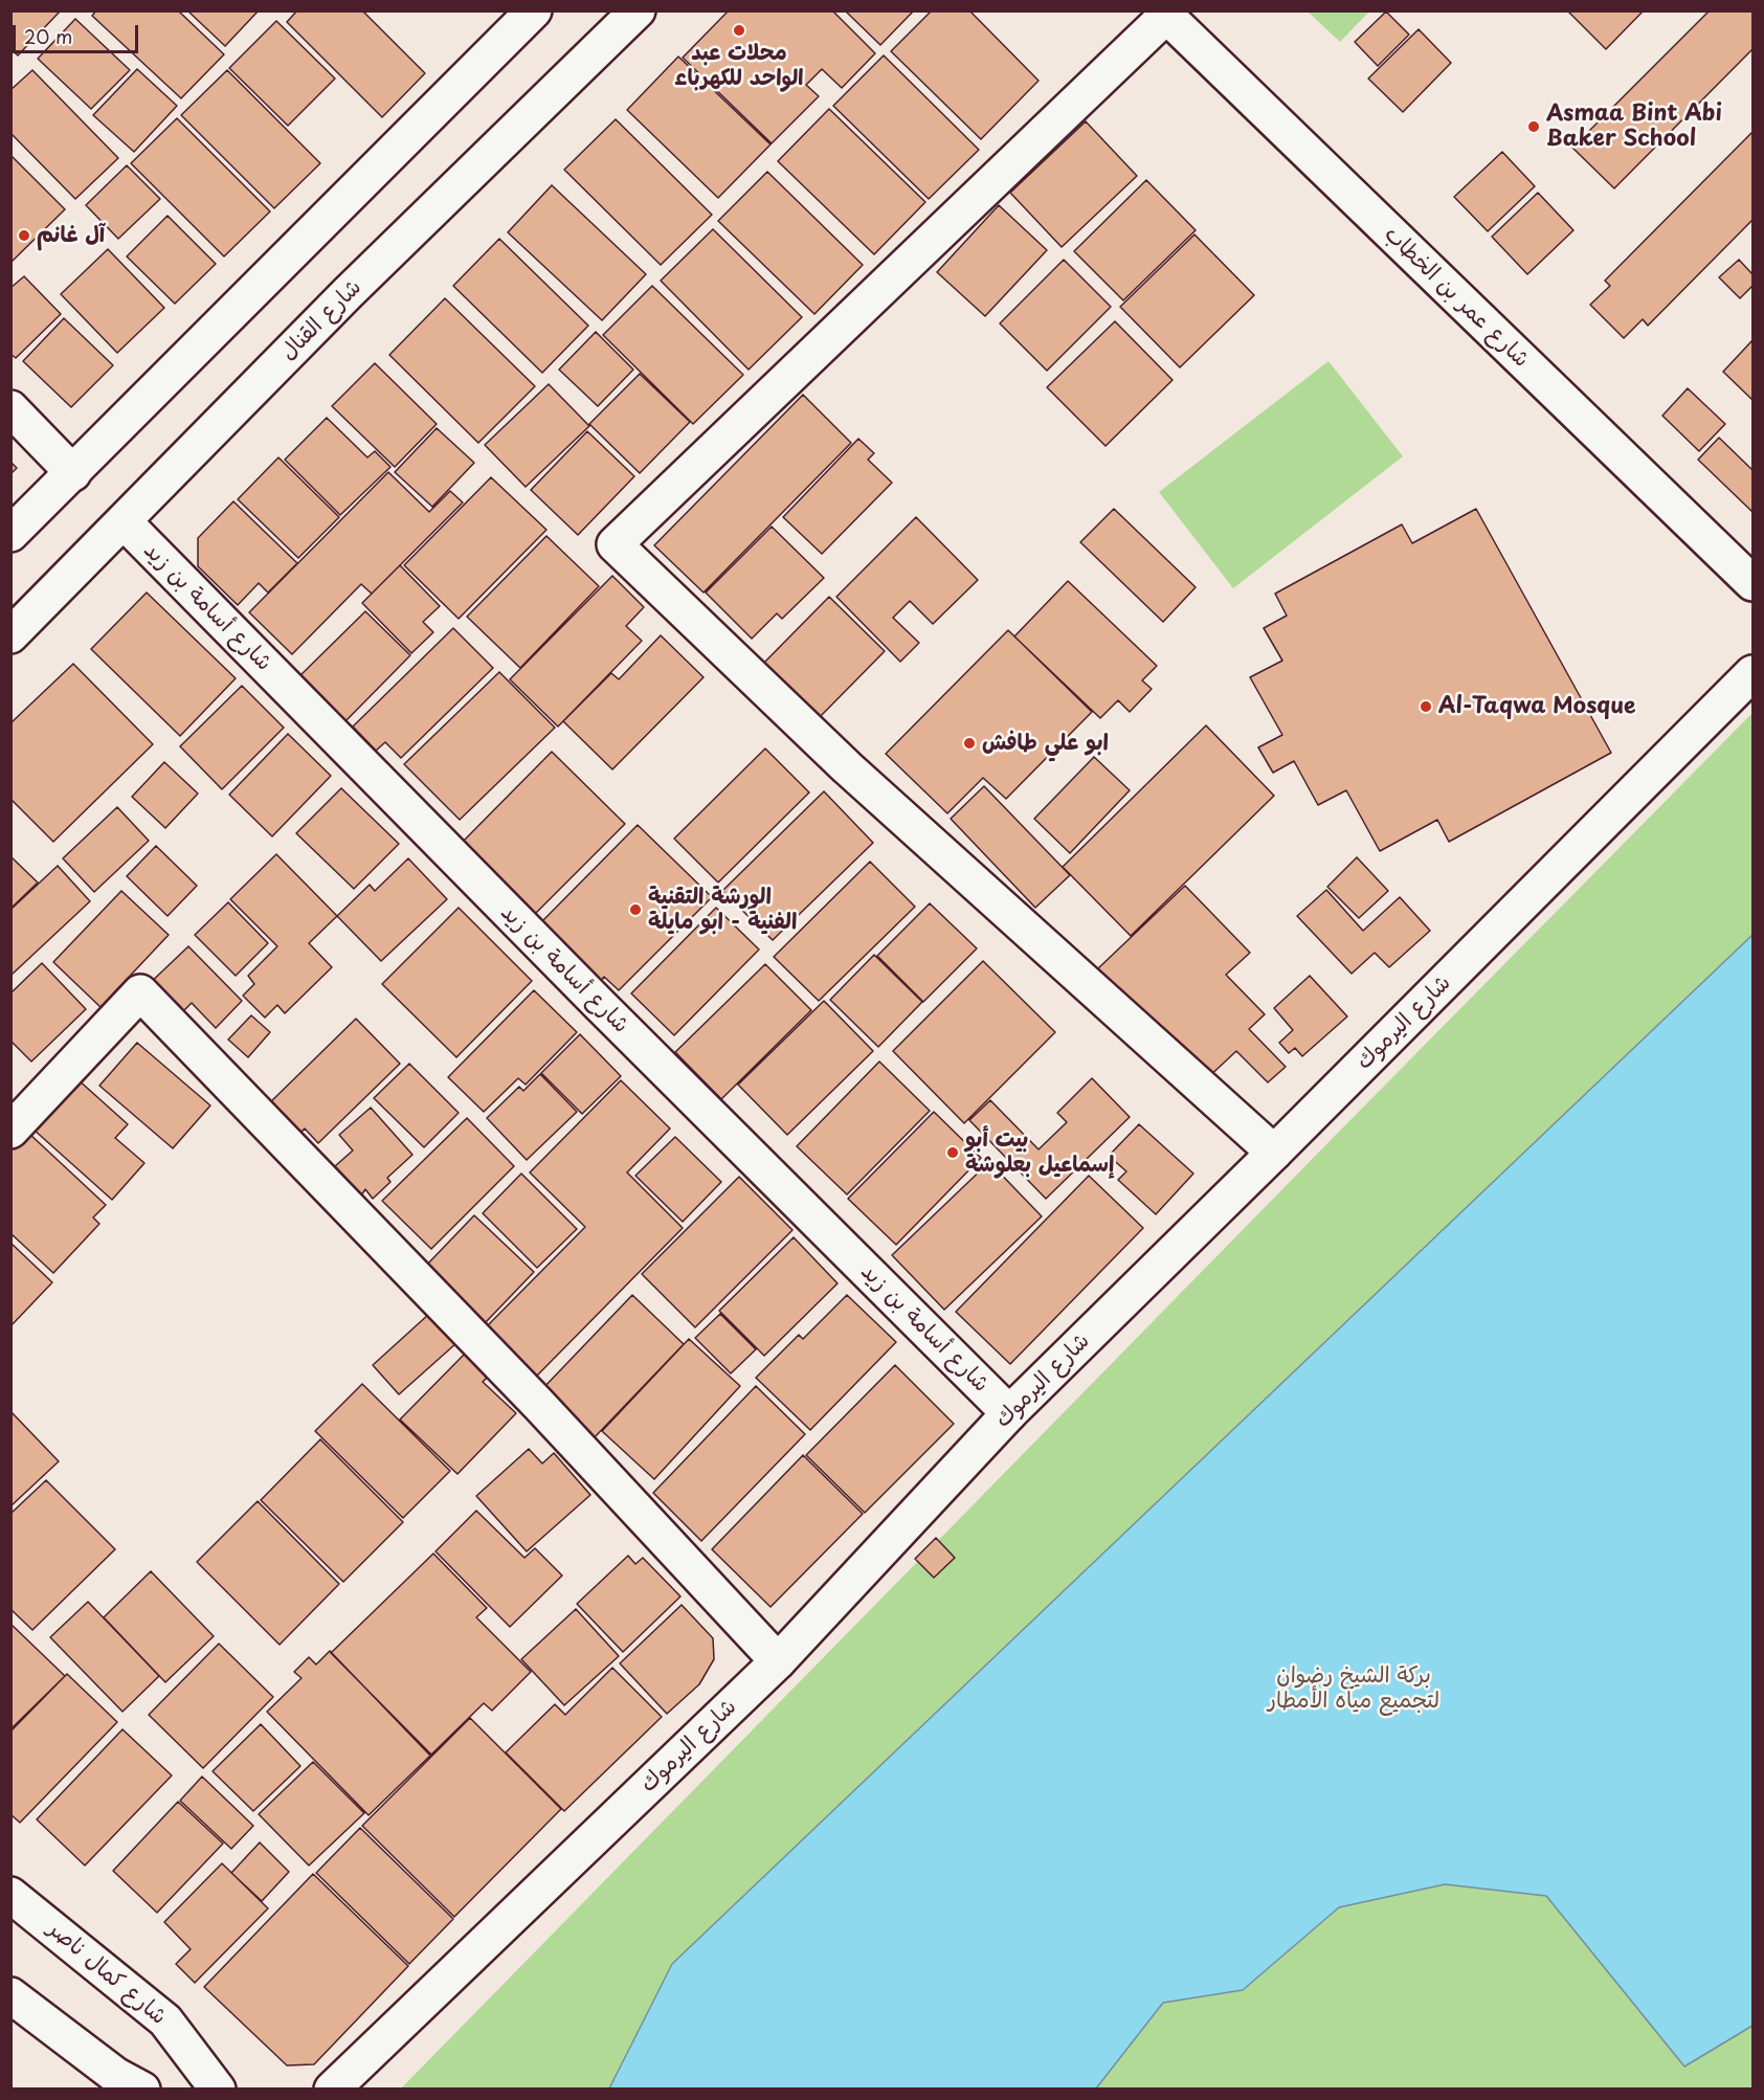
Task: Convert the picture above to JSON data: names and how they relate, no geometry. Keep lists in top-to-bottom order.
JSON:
{
  "streets": {
    "street": [
      "شارع عمر بن الخطاب",
      "شارع القنال",
      "شارع أسامة بن زيد",
      "شارع اليرموك",
      "شارع كمال ناصر"
    ]
  },
  "crossings": [
    ["شارع القنال", "شارع أسامة بن زيد"],
    ["شارع أسامة بن زيد", "شارع اليرموك"]
  ],
  "parks": ["بركة الشيخ رضوان لتجميع مياه الأمطار"],
  "places": [
    "محلات عبد الواحد للكهرباء",
    "Asmaa Bint Abi Baker School",
    "آل غانم",
    "Al-Taqwa Mosque",
    "ابو علي طافش",
    "الورشة التقنية الفنية - ابو مايلة",
    "بيت أبو إسماعيل بعلوشة"
  ],
  "scale_bar": "20 m"
}
